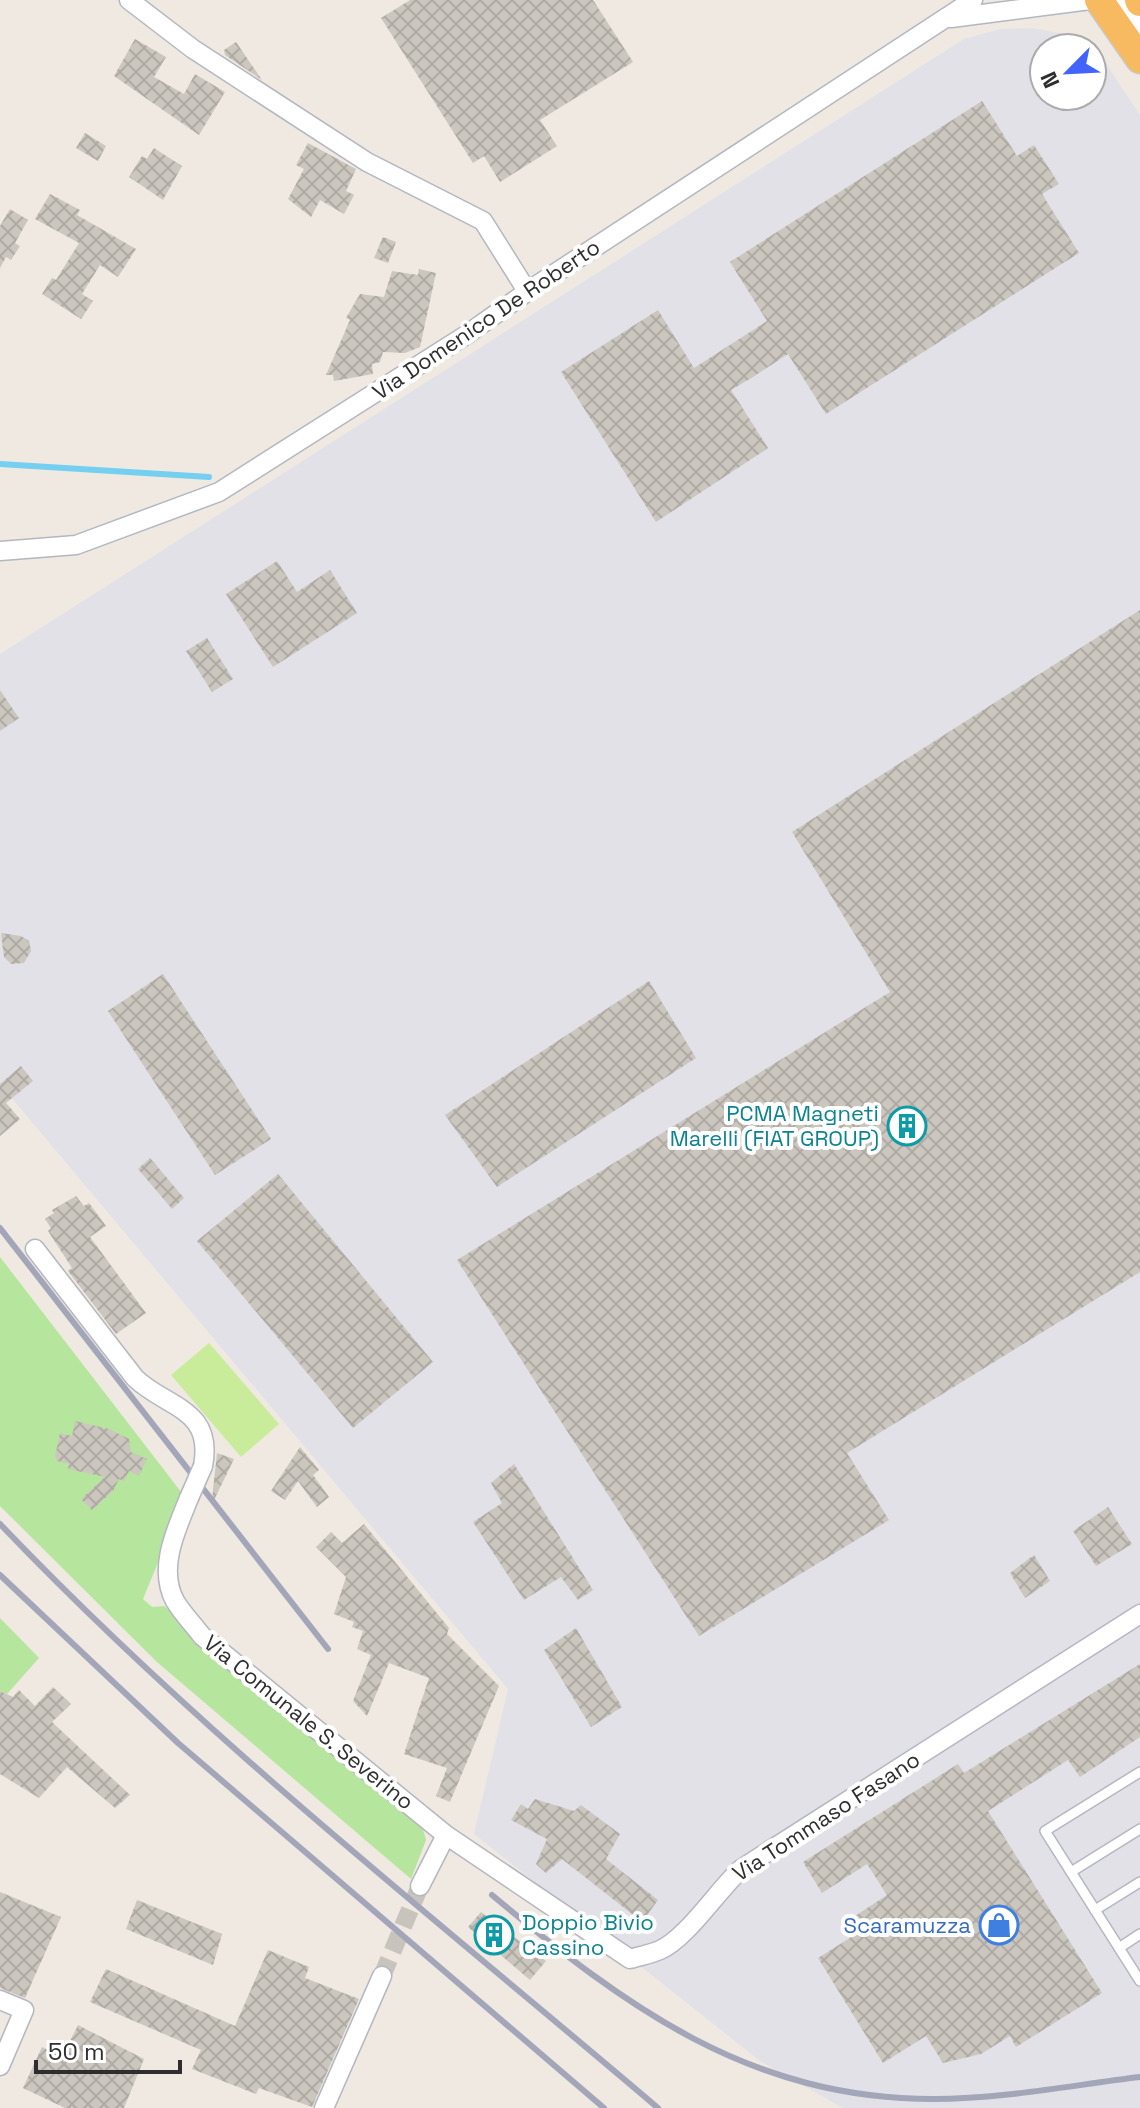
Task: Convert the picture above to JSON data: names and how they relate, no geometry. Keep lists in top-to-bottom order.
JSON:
{
  "streets": {
    "street": ["Via Domenico De Roberto", "Via Comunale S. Severino", "Via Tommaso Fasano"]
  },
  "crossings": [
    ["Via Comunale S. Severino", "Via Tommaso Fasano"]
  ],
  "places": {
    "building": ["PCMA Magneti Marelli (FIAT GROUP)", "Doppio Bivio Cassino"],
    "shop": ["Scaramuzza"]
  },
  "scale_bar": "50 m",
  "north": "bottom left"
}
